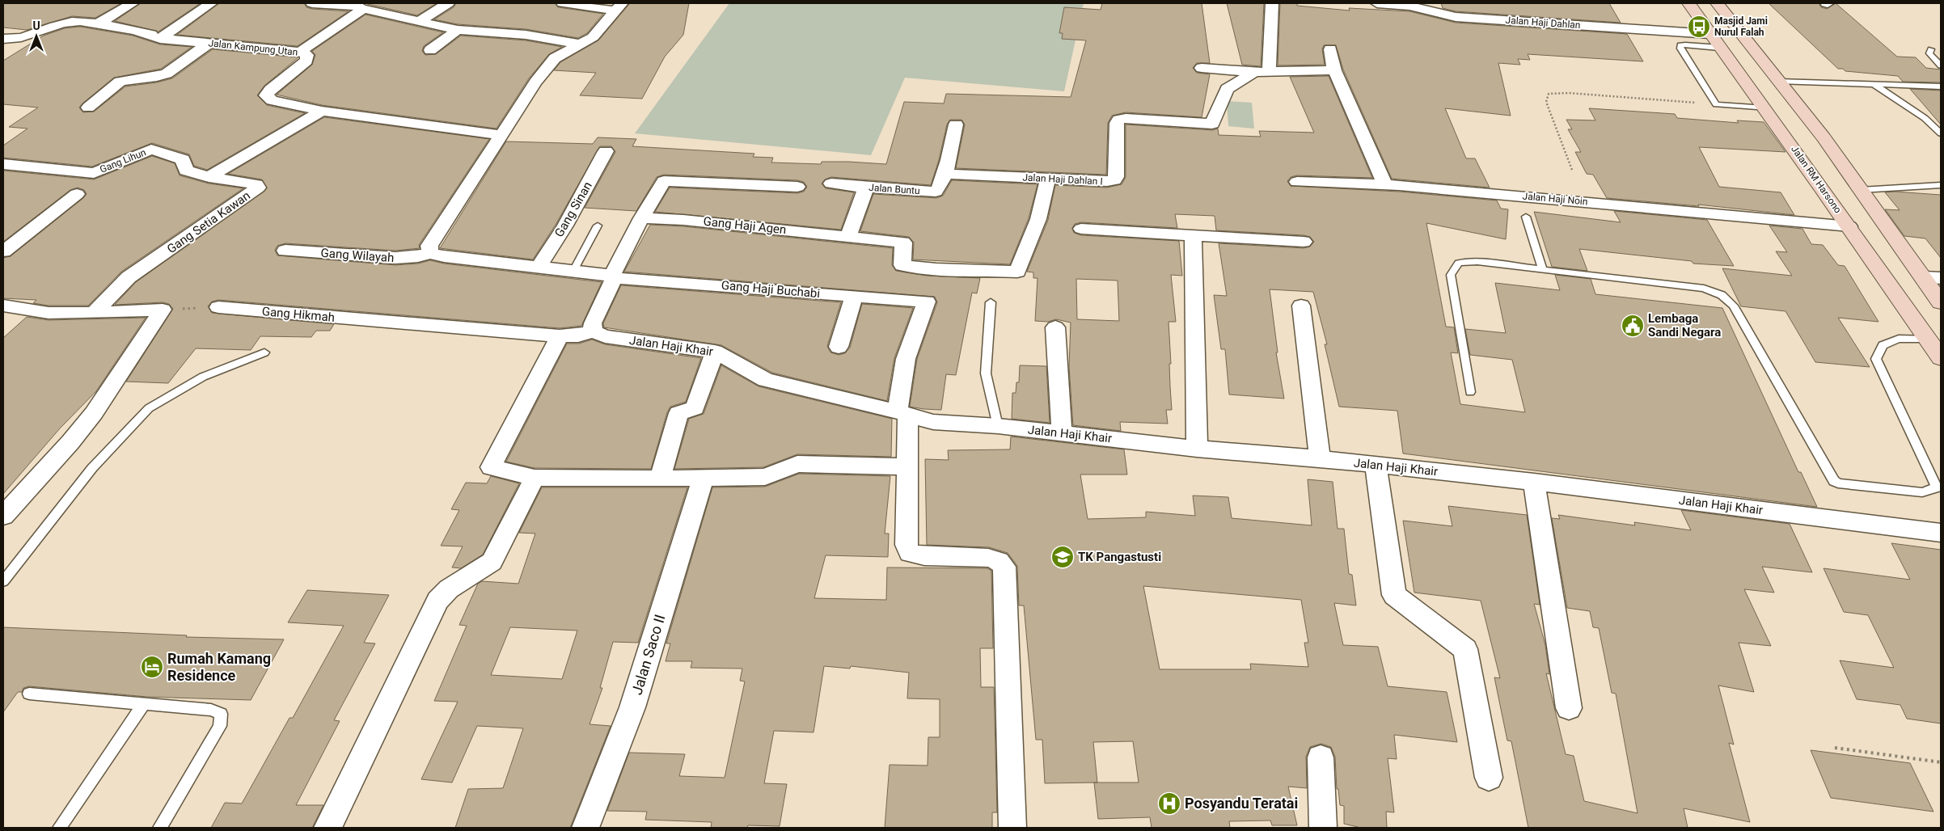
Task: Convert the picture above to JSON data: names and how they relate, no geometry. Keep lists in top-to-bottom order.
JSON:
{
  "streets": {
    "main road": ["Jalan RM Harsono"],
    "street": [
      "Jalan Haji Dahlan",
      "Jalan Kampung Utan",
      "Gang Lihun",
      "Jalan Haji Dahlan I",
      "Jalan Buntu",
      "Jalan Haji Noin",
      "Gang Sinan",
      "Gang Setia Kawan",
      "Gang Haji Agen",
      "Gang Wilayah",
      "Gang Haji Buchabi",
      "Gang Hikmah",
      "Jalan Haji Khair",
      "Jalan Saco II"
    ]
  },
  "crossings": [
    ["Jalan Haji Dahlan", "Jalan RM Harsono"],
    ["Gang Lihun", "Gang Setia Kawan"],
    ["Jalan Haji Dahlan I", "Jalan Buntu"],
    ["Jalan Haji Dahlan I", "Gang Haji Agen"],
    ["Jalan RM Harsono", "Jalan Haji Noin"],
    ["Gang Haji Buchabi", "Jalan Haji Khair"],
    ["Gang Hikmah", "Jalan Haji Khair"]
  ],
  "places": {
    "bus stop": ["Masjid Jami Nurul Falah"],
    "public building": ["Lembaga Sandi Negara"],
    "school or university": ["TK Pangastusti"],
    "hotel": ["Rumah Kamang Residence"],
    "hospital": ["Posyandu Teratai"]
  },
  "north": "top"
}
